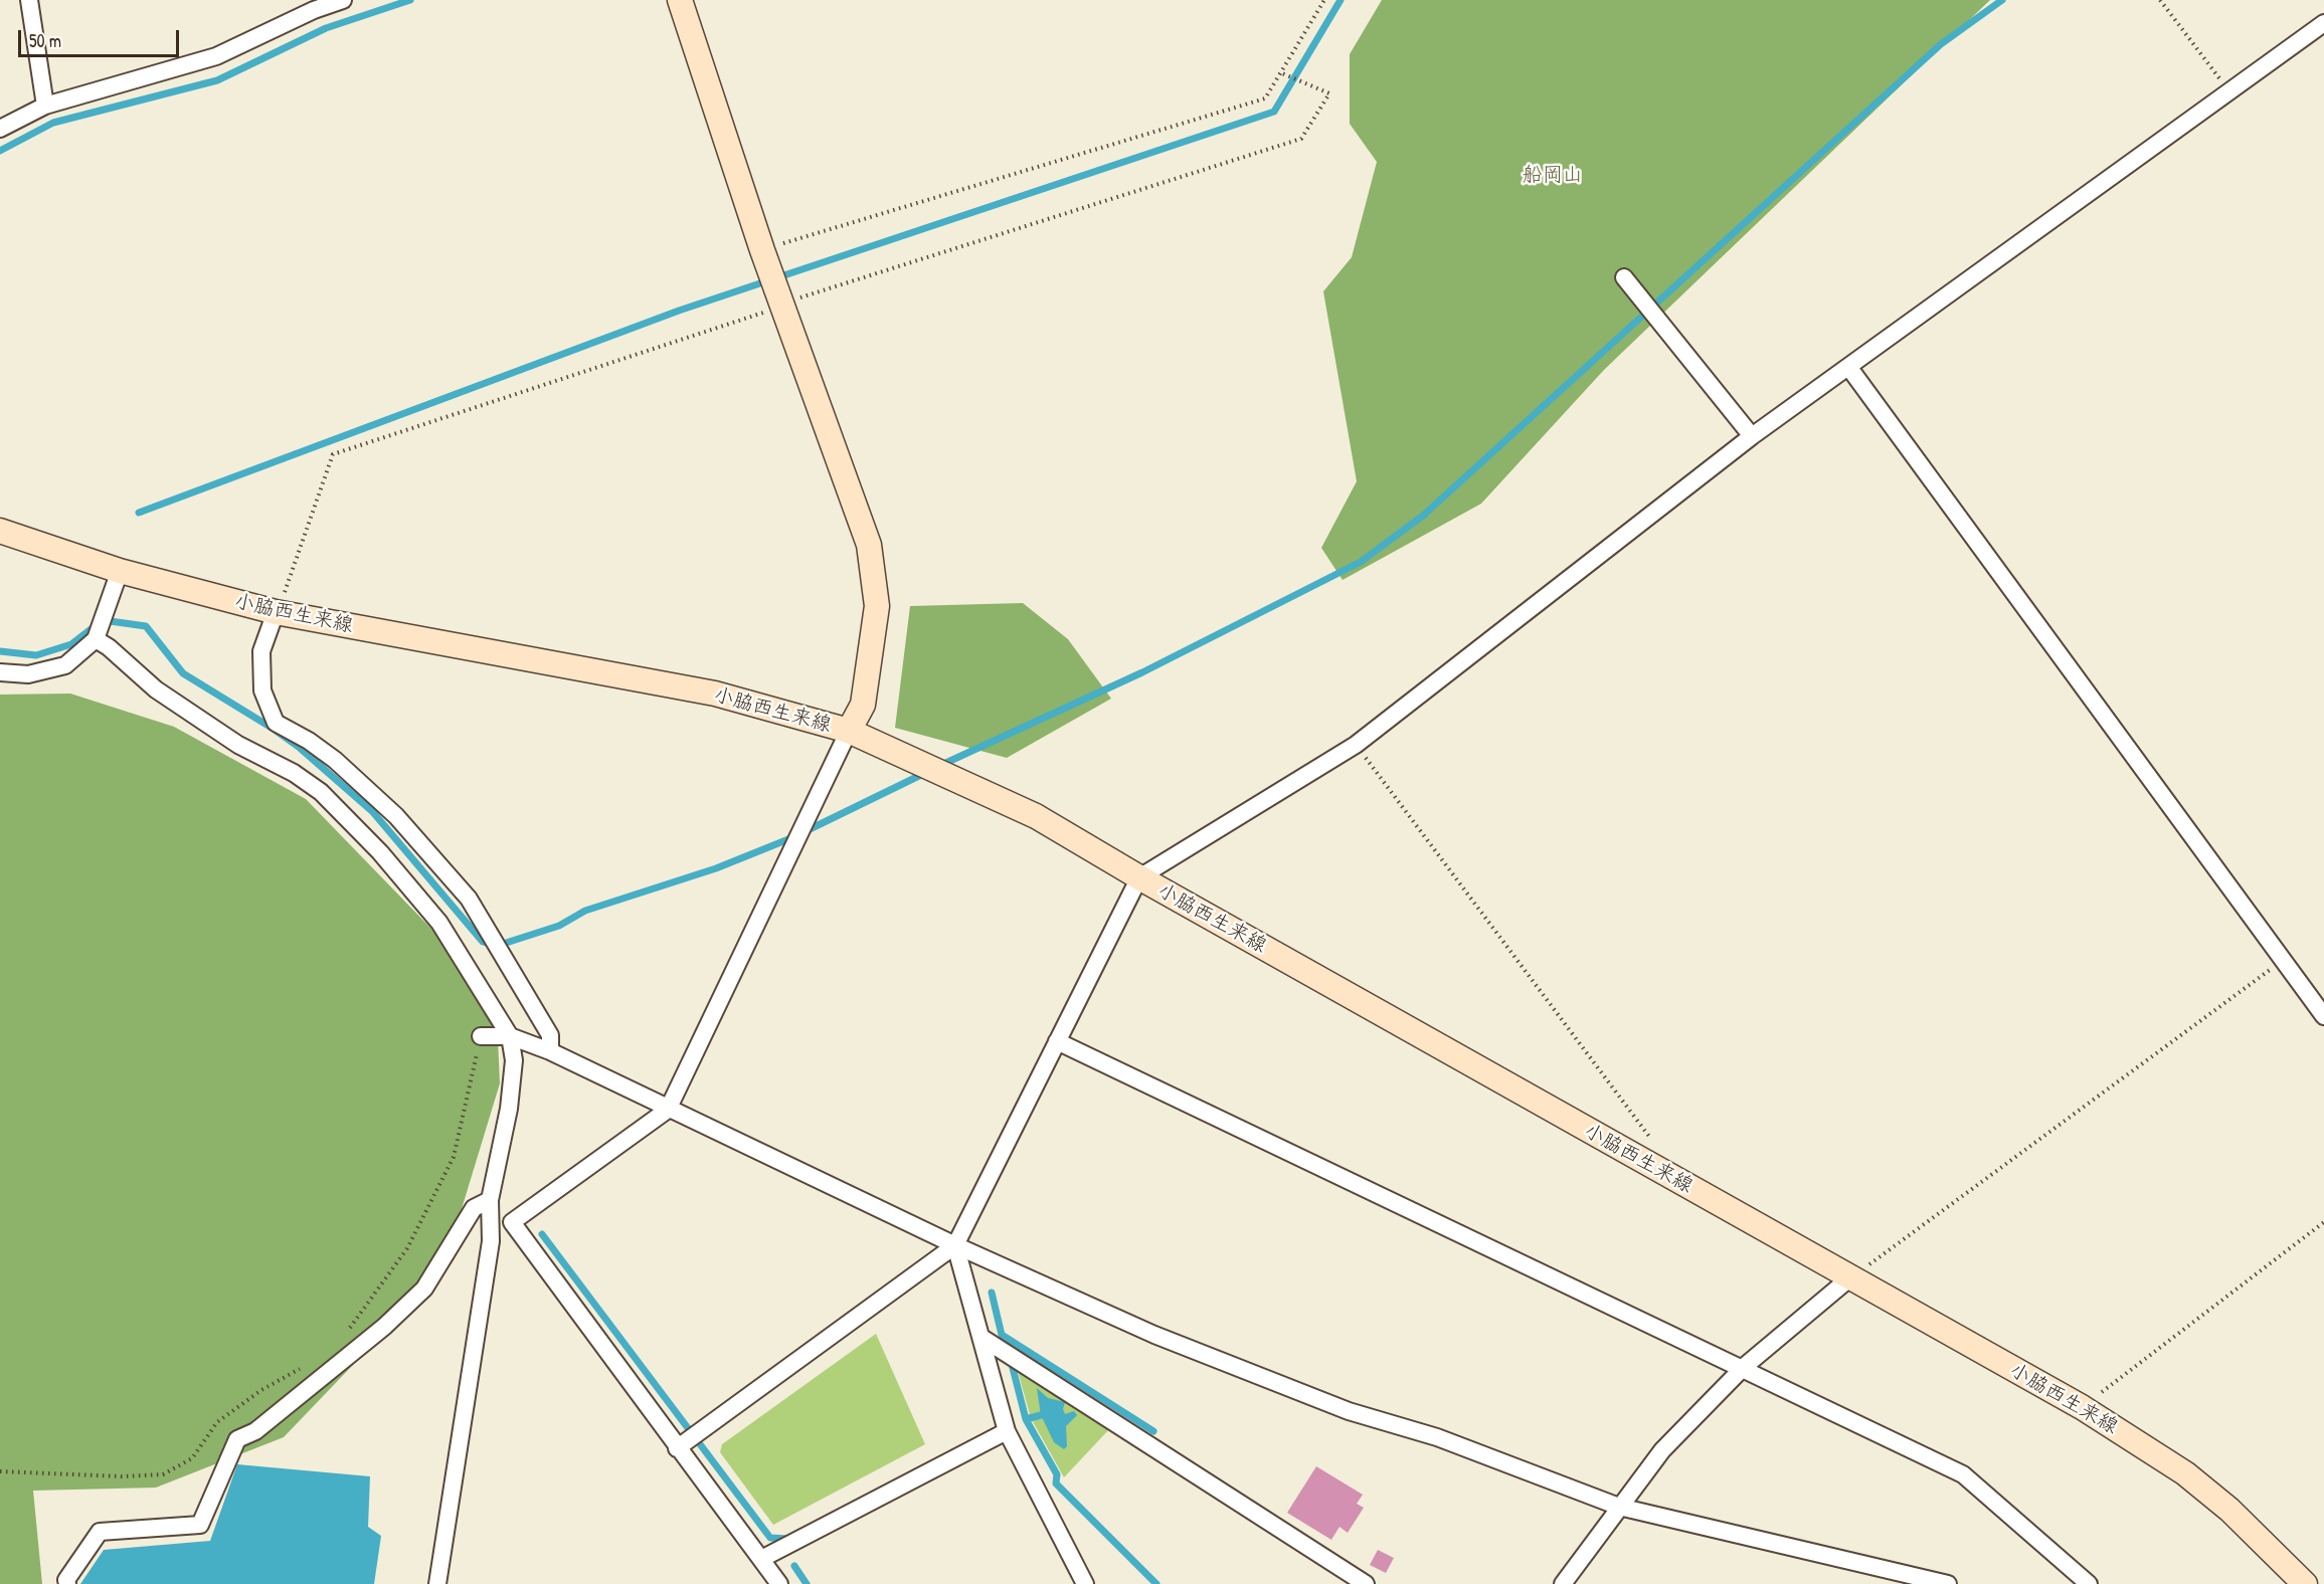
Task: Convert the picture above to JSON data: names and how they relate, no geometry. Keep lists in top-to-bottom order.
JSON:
{
  "streets": {
    "main road": ["小脇西生来線"]
  },
  "parks": ["船岡山"],
  "scale_bar": "50 m"
}
